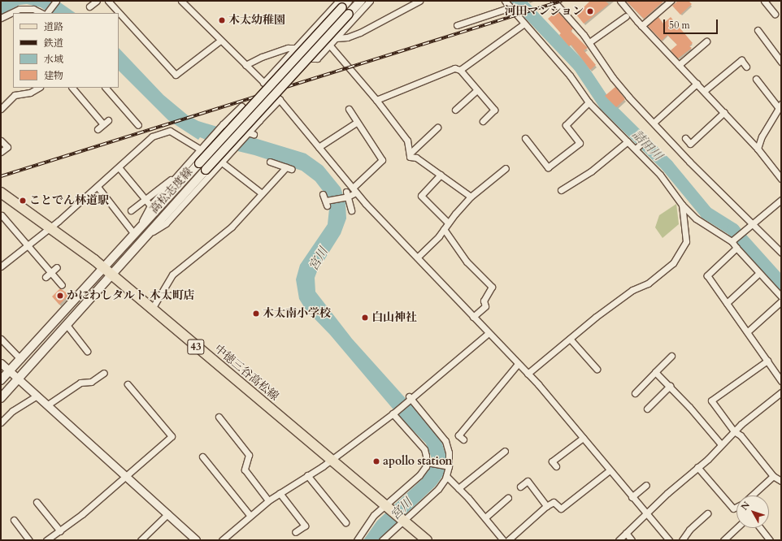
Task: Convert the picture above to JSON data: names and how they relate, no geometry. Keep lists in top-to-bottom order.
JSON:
{
  "streets": {
    "main road": ["高松志度線", "43", "中徳三谷高松線"]
  },
  "crossings": [
    ["高松志度線", "中徳三谷高松線"]
  ],
  "water": ["詰田川", "宮川"],
  "places": [
    "河田マンション",
    "木太幼稚園",
    "ことでん林道駅",
    "かにわしタルト 木太町店",
    "木太南小学校",
    "白山神社",
    "apollo station"
  ],
  "legend": [
    "道路",
    "鉄道",
    "水域",
    "建物"
  ],
  "scale_bar": "50 m",
  "north": "top left"
}
